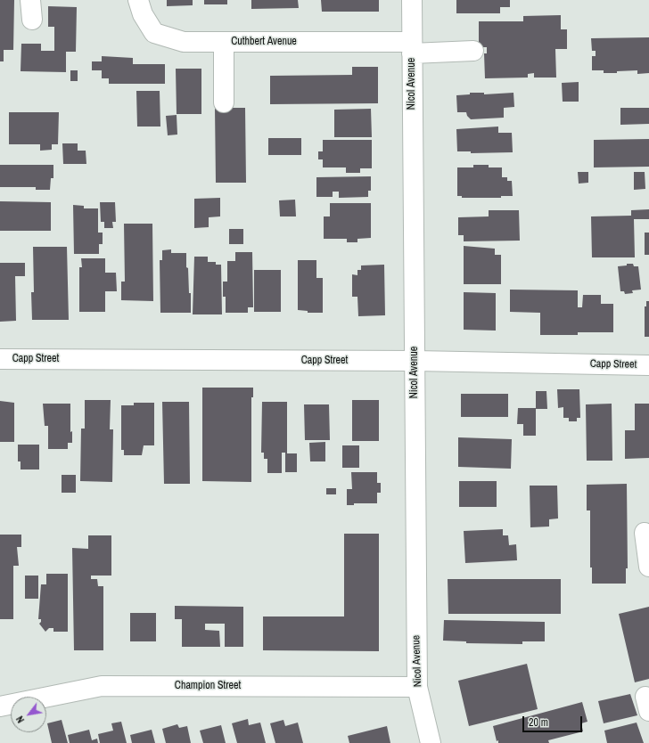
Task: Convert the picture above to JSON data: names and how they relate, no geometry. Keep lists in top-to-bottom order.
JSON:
{
  "streets": {
    "street": [
      "Cuthbert Avenue",
      "Nicol Avenue",
      "Capp Street",
      "Champion Street"
    ]
  },
  "crossings": [
    ["Cuthbert Avenue", "Nicol Avenue"],
    ["Nicol Avenue", "Capp Street"],
    ["Nicol Avenue", "Champion Street"]
  ],
  "scale_bar": "20 m",
  "north": "bottom left"
}
